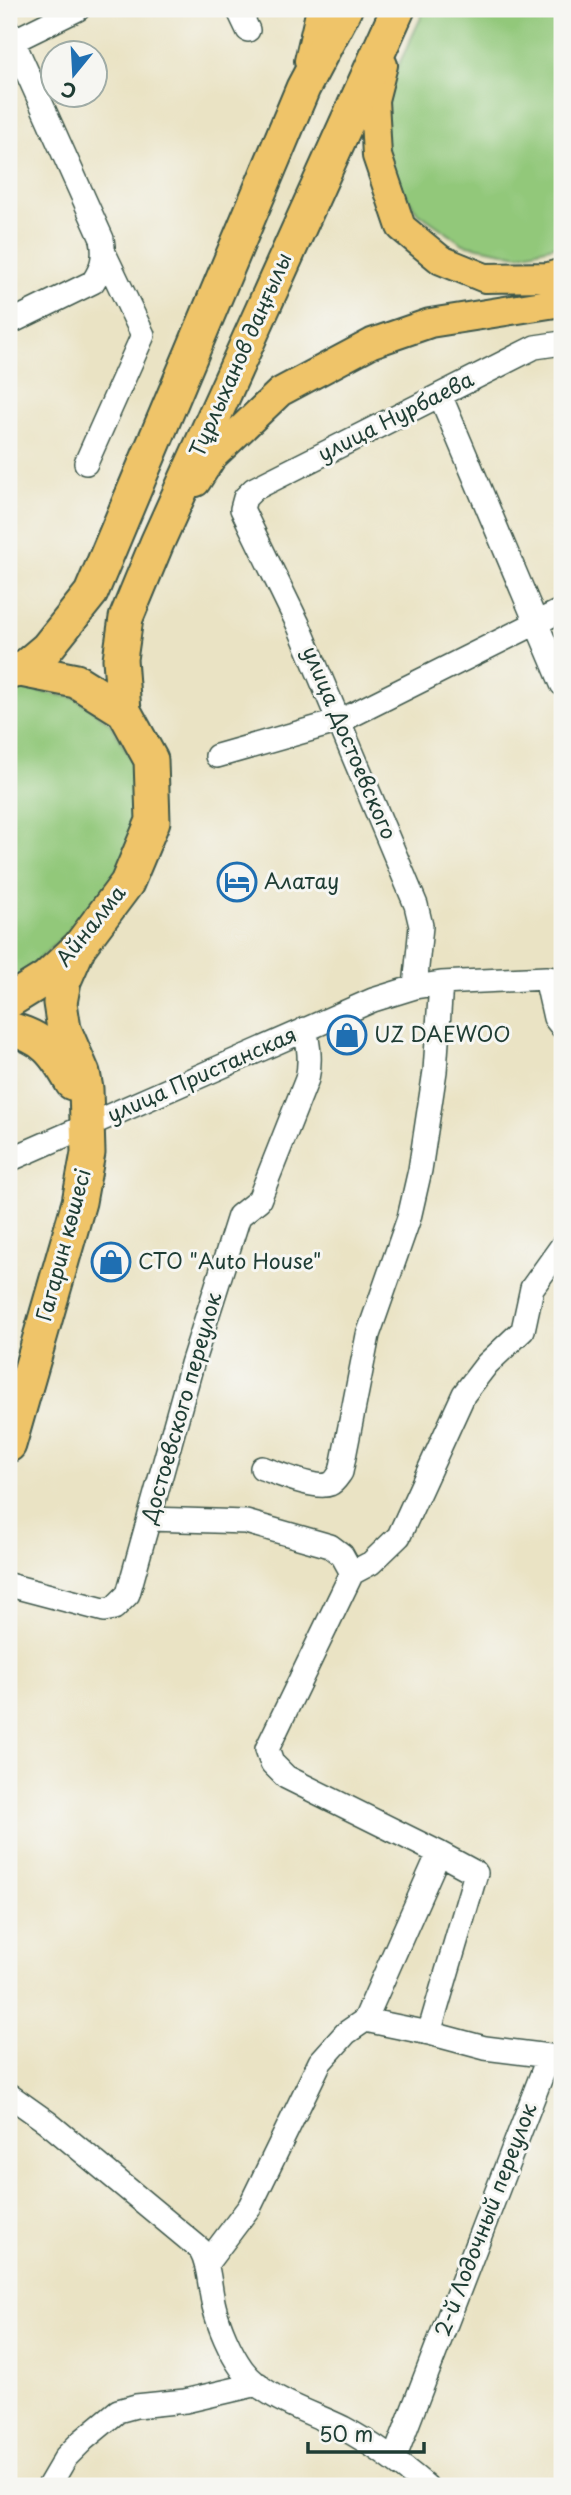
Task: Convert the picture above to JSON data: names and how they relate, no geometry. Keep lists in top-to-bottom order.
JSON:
{
  "streets": {
    "highway": ["Тұрлыханов даңғылы", "Айналма", "Гагарин көшесі"],
    "street": [
      "улица Нурбаева",
      "улица Достоевского",
      "улица Пристанская",
      "Достоевского переулок",
      "2-й Лодочный переулок"
    ]
  },
  "crossings": [
    ["Тұрлыханов даңғылы", "Айналма"],
    ["улица Нурбаева", "улица Достоевского"],
    ["улица Достоевского", "улица Пристанская"],
    ["улица Пристанская", "Гагарин көшесі"],
    ["улица Пристанская", "Достоевского переулок"]
  ],
  "places": {
    "hotel": ["Алатау"],
    "shop": ["UZ DAEWOO", "СТО \"Auto House\""]
  },
  "scale_bar": "50 m",
  "north": "bottom"
}
